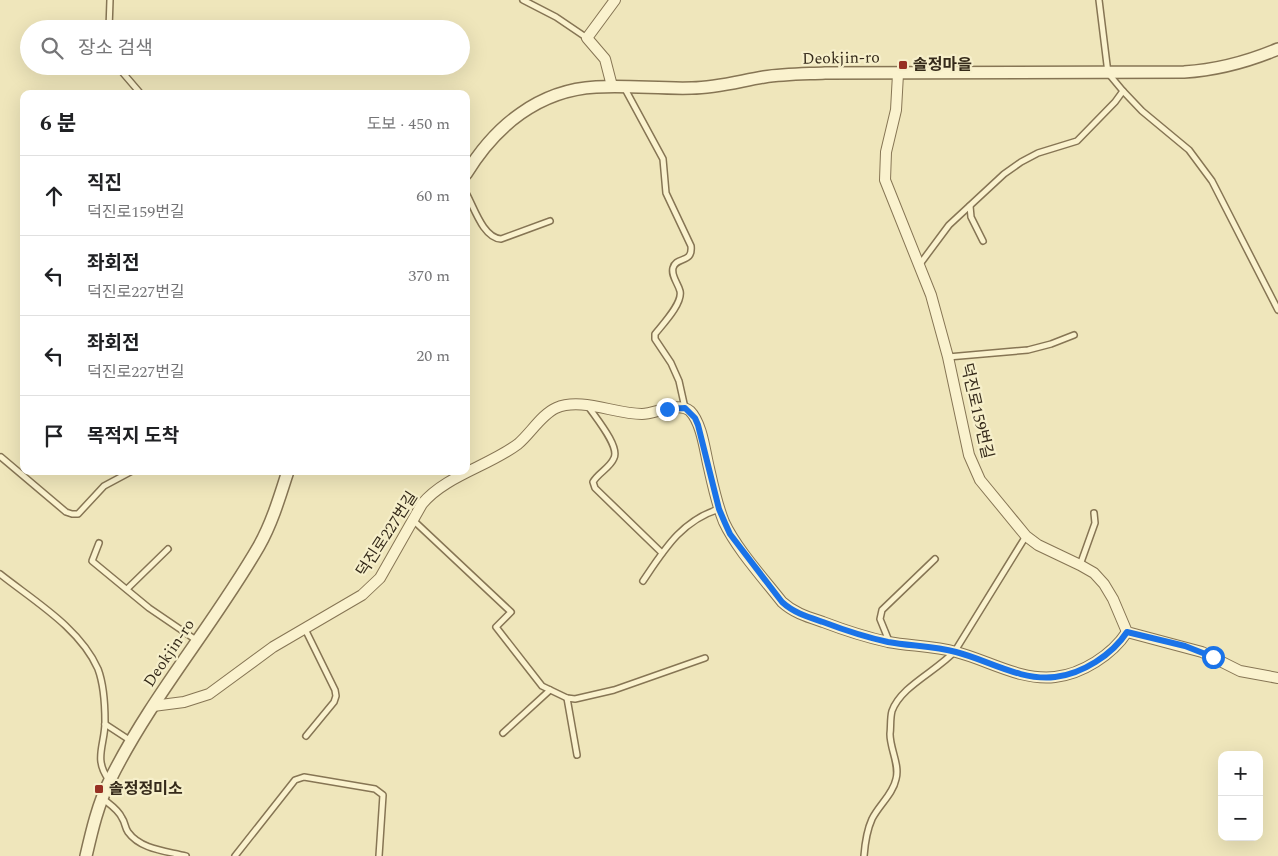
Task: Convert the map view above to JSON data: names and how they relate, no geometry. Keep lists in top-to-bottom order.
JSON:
{
  "streets": {
    "street": ["Deokjin-ro", "덕진로159번길", "덕진로227번길"]
  },
  "crossings": [
    ["Deokjin-ro", "덕진로159번길"],
    ["Deokjin-ro", "덕진로227번길"]
  ],
  "places": {
    "transit": ["솔정마을", "솔정정미소"]
  },
  "page": {
    "search": "장소 검색",
    "heading": ["6 분", "도보 · 450 m"],
    "list": [
      ["직진", "덕진로159번길", "60 m"],
      ["좌회전", "덕진로227번길", "370 m"],
      ["좌회전", "덕진로227번길", "20 m"],
      "목적지 도착"
    ],
    "map_buttons": ["+", "−"]
  }
}
